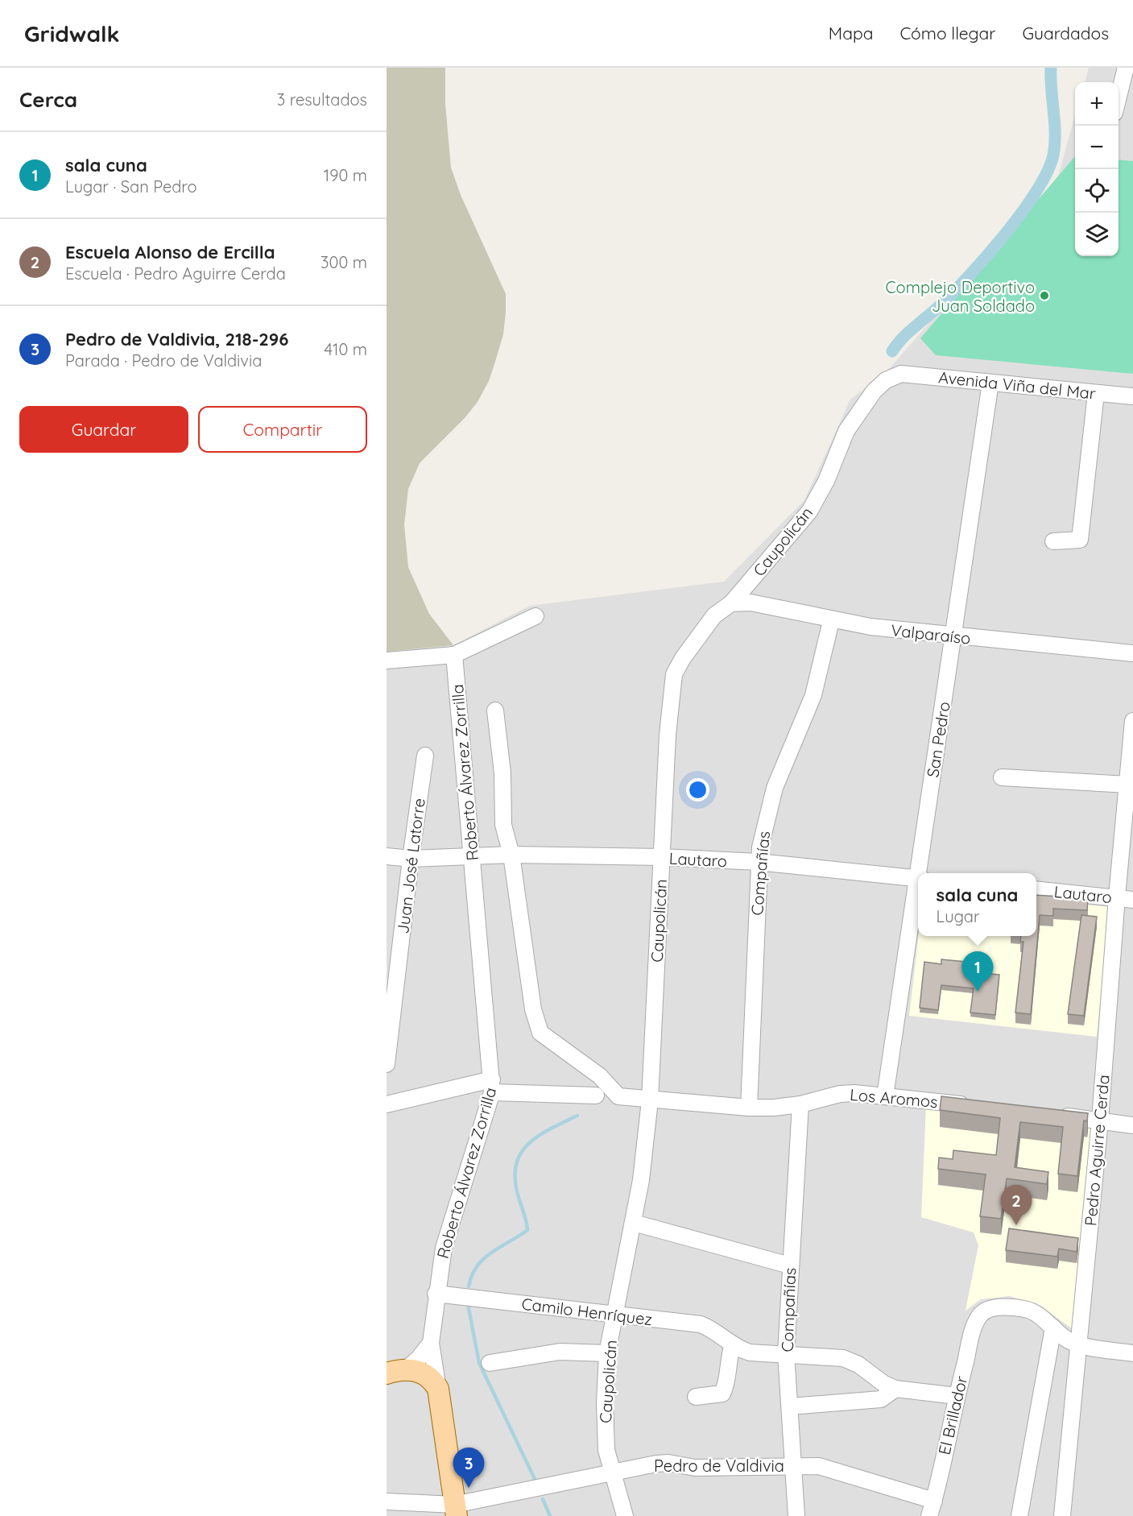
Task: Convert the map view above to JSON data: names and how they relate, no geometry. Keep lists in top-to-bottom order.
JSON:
{
  "streets": {
    "main road": ["Roberto Álvarez Zorrilla"],
    "street": [
      "Avenida Viña del Mar",
      "Caupolicán",
      "Valparaíso",
      "San Pedro",
      "Lautaro",
      "Juan José Latorre",
      "Compañías",
      "Los Aromos",
      "Pedro Aguirre Cerda",
      "Camilo Henríquez",
      "El Brillador",
      "Pedro de Valdivia"
    ]
  },
  "crossings": [
    ["Avenida Viña del Mar", "Caupolicán"],
    ["Avenida Viña del Mar", "San Pedro"],
    ["Caupolicán", "Valparaíso"],
    ["Caupolicán", "Lautaro"],
    ["Caupolicán", "Los Aromos"],
    ["Caupolicán", "Camilo Henríquez"],
    ["Caupolicán", "Pedro de Valdivia"],
    ["Valparaíso", "San Pedro"],
    ["Valparaíso", "Compañías"],
    ["San Pedro", "Los Aromos"],
    ["Roberto Álvarez Zorrilla", "Lautaro"],
    ["Roberto Álvarez Zorrilla", "Camilo Henríquez"],
    ["Roberto Álvarez Zorrilla", "Pedro de Valdivia"],
    ["Lautaro", "Juan José Latorre"],
    ["Lautaro", "Compañías"],
    ["Lautaro", "Los Aromos"],
    ["Lautaro", "Pedro Aguirre Cerda"],
    ["Compañías", "Los Aromos"],
    ["Compañías", "Camilo Henríquez"],
    ["Compañías", "Pedro de Valdivia"],
    ["Camilo Henríquez", "El Brillador"],
    ["El Brillador", "Pedro de Valdivia"]
  ],
  "places": ["Complejo Deportivo Juan Soldado"],
  "page": {
    "header": "Gridwalk",
    "nav": ["Mapa", "Cómo llegar", "Guardados"],
    "heading": ["Cerca", "3 resultados"],
    "map_buttons": ["+", "−"],
    "list": [
      {
        "mark": "1",
        "name": "sala cuna",
        "note": "Lugar · San Pedro",
        "value": "190 m"
      },
      {
        "mark": "2",
        "name": "Escuela Alonso de Ercilla",
        "note": "Escuela · Pedro Aguirre Cerda",
        "value": "300 m"
      },
      {
        "mark": "3",
        "name": "Pedro de Valdivia, 218-296",
        "note": "Parada · Pedro de Valdivia",
        "value": "410 m"
      }
    ],
    "buttons": ["Guardar", "Compartir"],
    "popup": ["sala cuna", "Lugar"],
    "pins": ["1", "2", "3"]
  }
}
